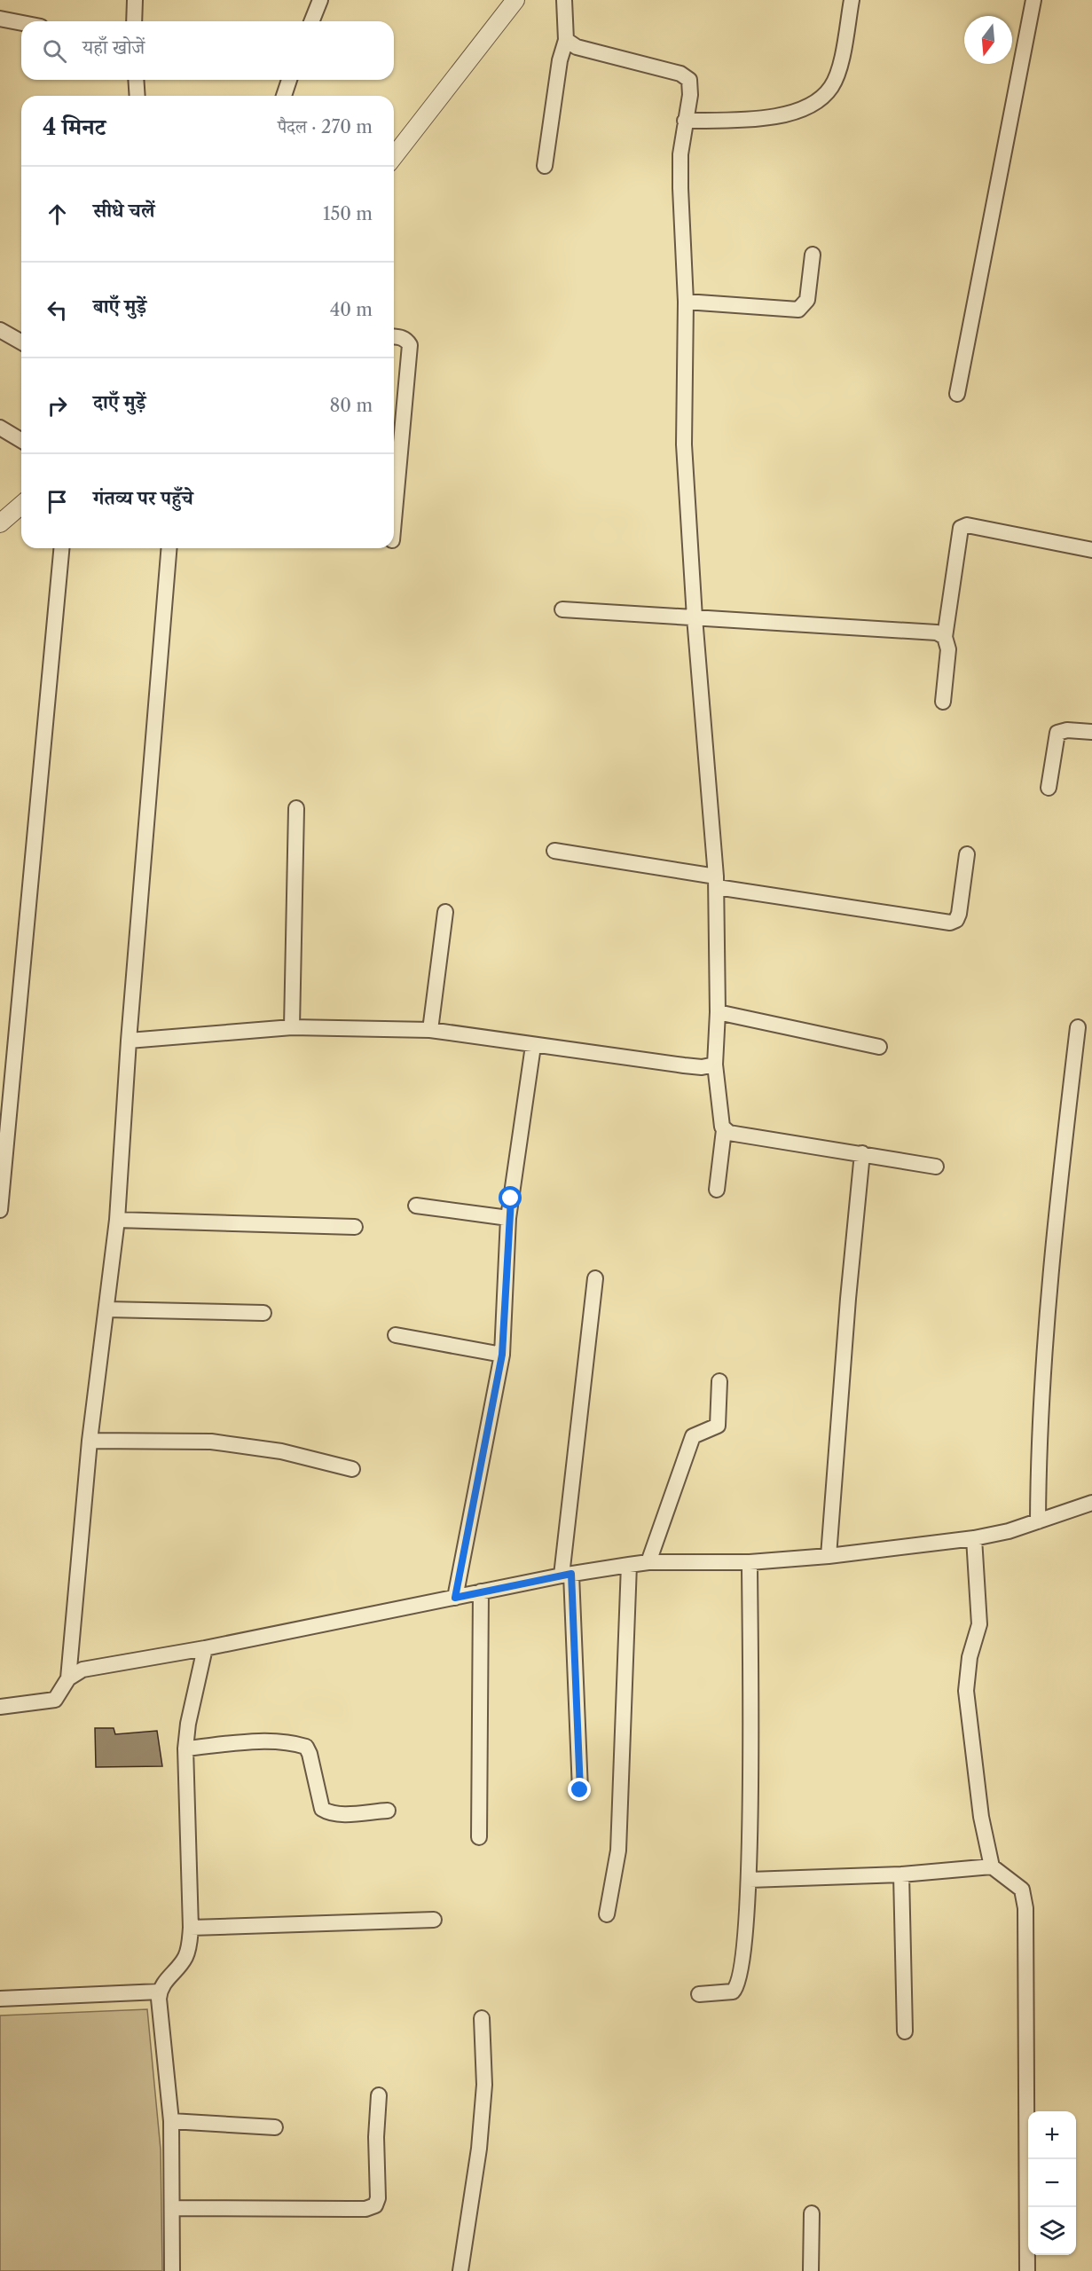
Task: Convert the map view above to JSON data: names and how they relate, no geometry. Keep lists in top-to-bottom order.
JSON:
{
  "north": "bottom",
  "page": {
    "search": "यहाँ खोजें",
    "heading": ["4 मिनट", "पैदल · 270 m"],
    "list": [
      ["सीधे चलें", "150 m"],
      ["बाएँ मुड़ें", "40 m"],
      ["दाएँ मुड़ें", "80 m"],
      "गंतव्य पर पहुँचे"
    ],
    "map_buttons": ["+", "−"]
  }
}
